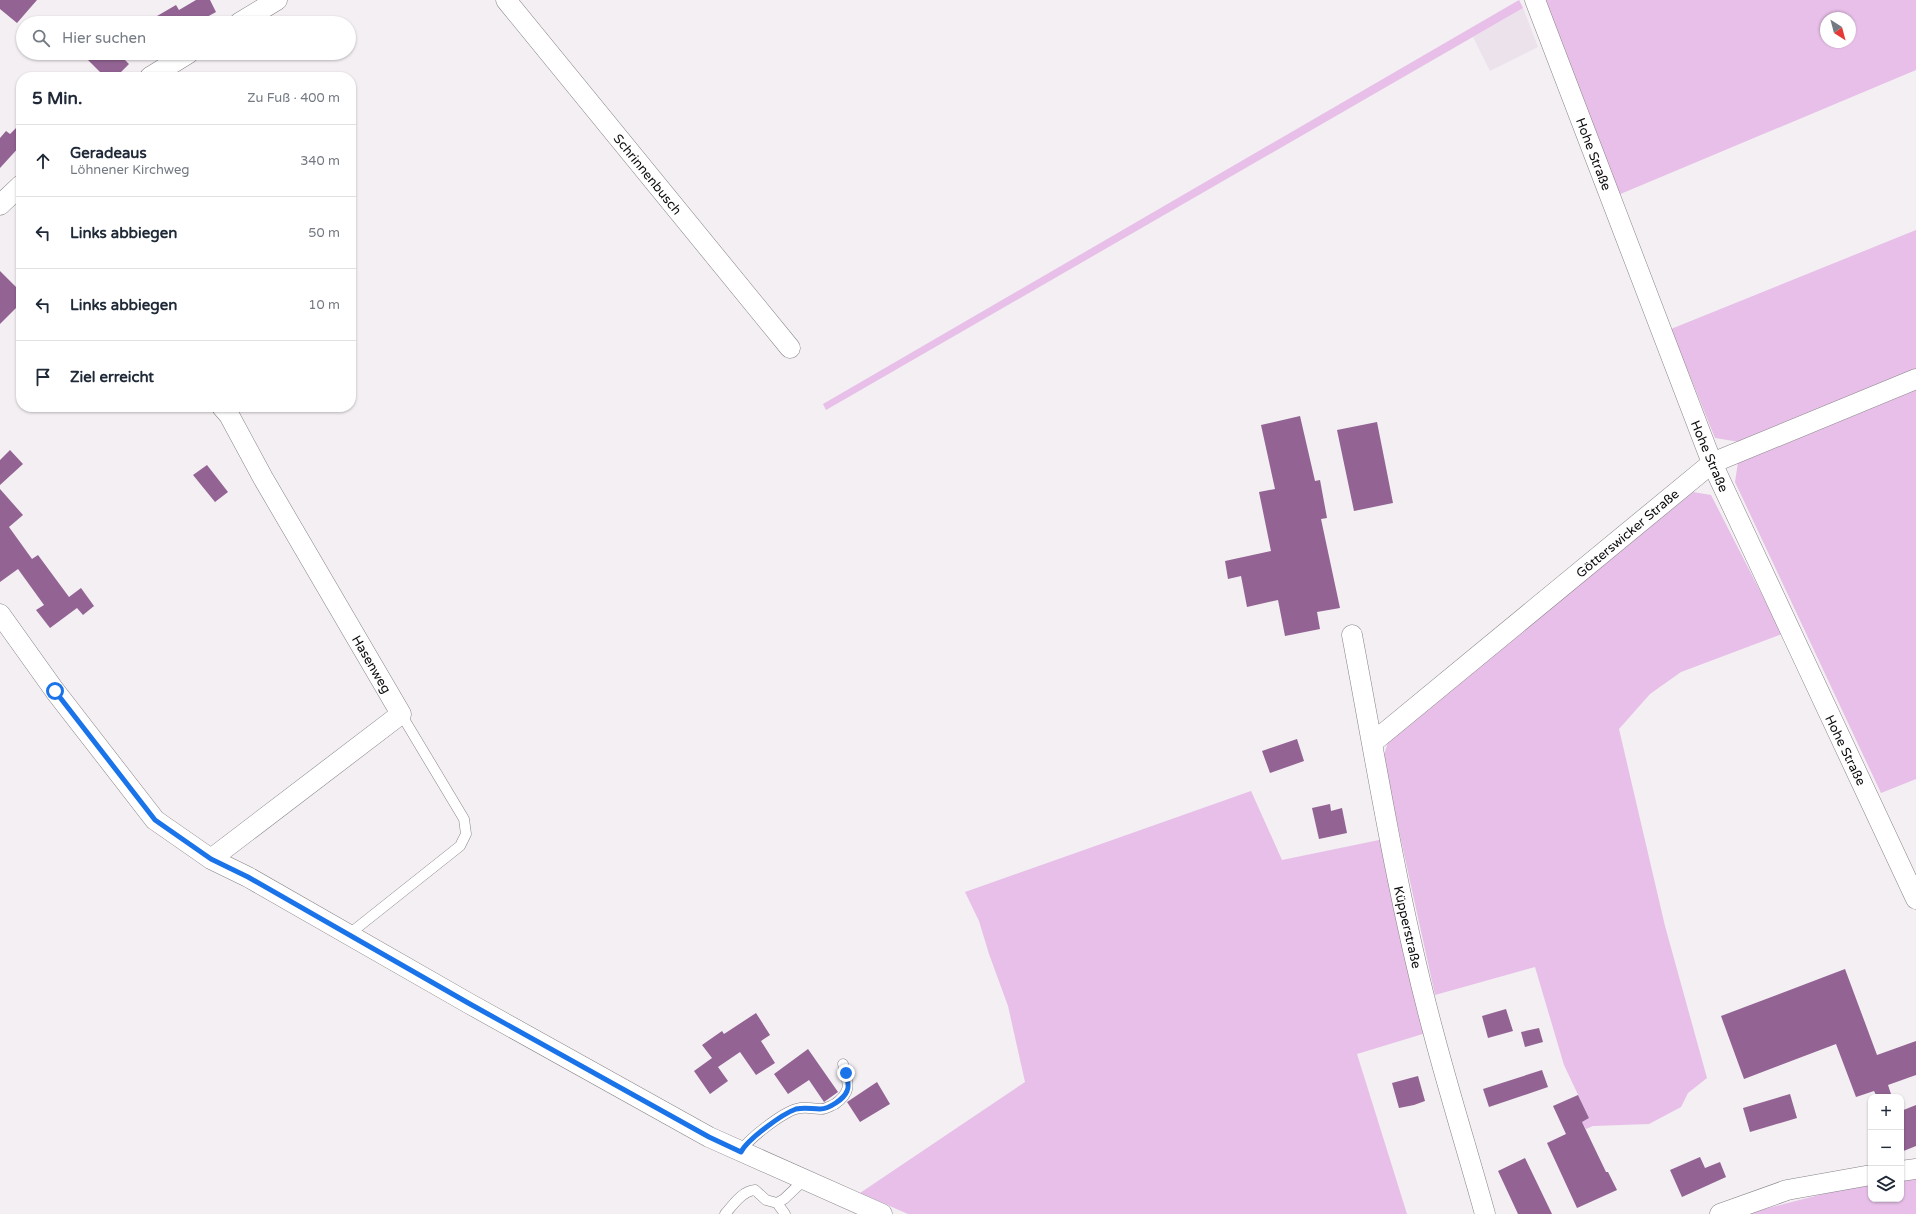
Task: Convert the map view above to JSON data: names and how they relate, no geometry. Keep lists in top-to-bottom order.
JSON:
{
  "streets": {
    "street": [
      "Hohe Straße",
      "Schrinnenbusch",
      "Götterswicker Straße",
      "Hasenweg",
      "Küpperstraße"
    ]
  },
  "crossings": [
    ["Hohe Straße", "Götterswicker Straße"],
    ["Götterswicker Straße", "Küpperstraße"]
  ],
  "north": "bottom right",
  "page": {
    "search": "Hier suchen",
    "heading": ["5 Min.", "Zu Fuß · 400 m"],
    "list": [
      ["Geradeaus", "Löhnener Kirchweg", "340 m"],
      ["Links abbiegen", "50 m"],
      ["Links abbiegen", "10 m"],
      "Ziel erreicht"
    ],
    "map_buttons": ["+", "−"]
  }
}
